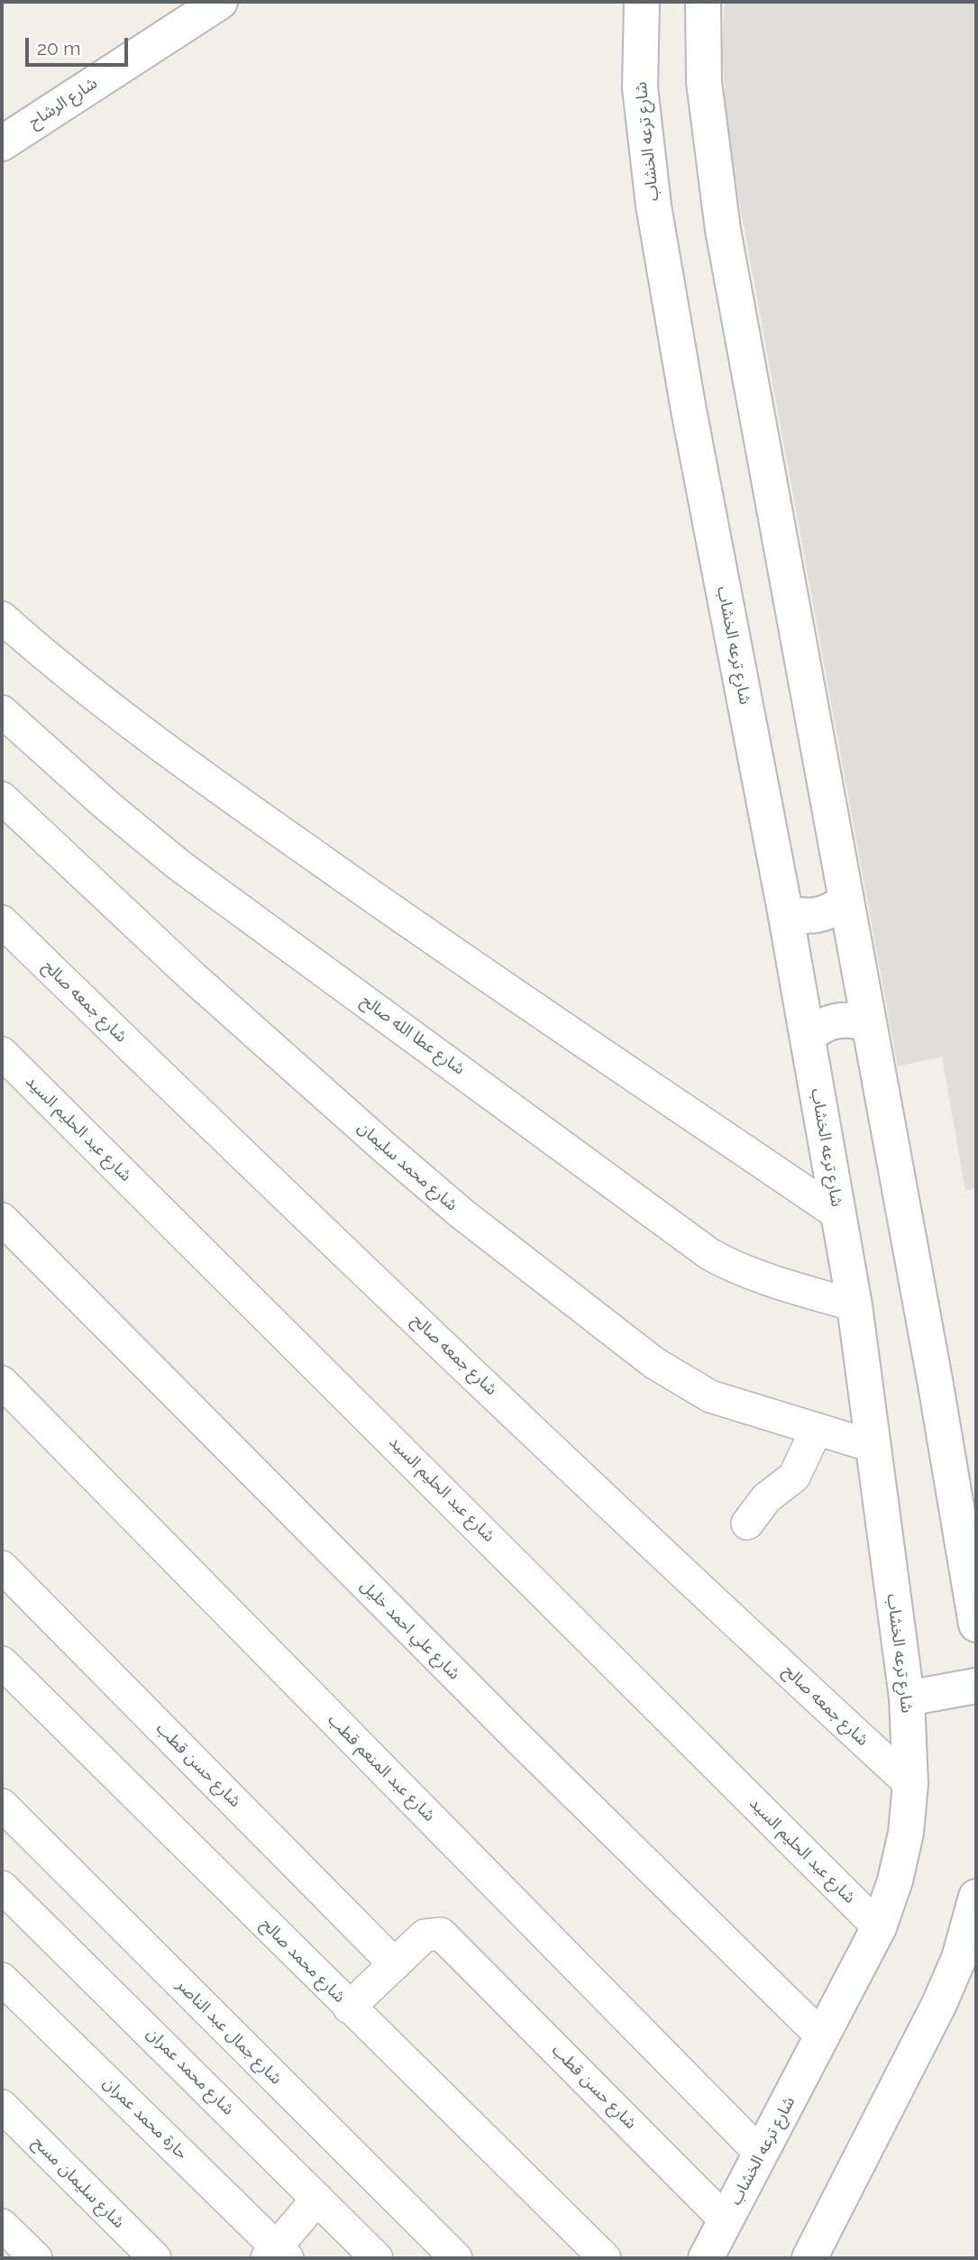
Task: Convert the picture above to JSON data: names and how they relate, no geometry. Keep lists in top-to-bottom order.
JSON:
{
  "streets": {
    "street": [
      "شارع الرشاح",
      "شارع ترعه الخشاب",
      "شارع جمعه صالح",
      "شارع عطا الله صالح",
      "شارع عبد الحليم السيد",
      "شارع محمد سليمان",
      "شارع علي احمد خليل",
      "شارع حسن قطب",
      "شارع عبد المنعم قطب",
      "شارع محمد صالح",
      "شارع جمال عبد الناصر",
      "شارع محمد عمران",
      "حارة محمد عمران",
      "شارع سليمان مسح"
    ]
  },
  "crossings": [
    ["شارع ترعه الخشاب", "شارع جمعه صالح"],
    ["شارع ترعه الخشاب", "شارع عطا الله صالح"],
    ["شارع ترعه الخشاب", "شارع عبد الحليم السيد"],
    ["شارع ترعه الخشاب", "شارع محمد سليمان"],
    ["شارع ترعه الخشاب", "شارع علي احمد خليل"],
    ["شارع ترعه الخشاب", "شارع حسن قطب"],
    ["شارع ترعه الخشاب", "شارع عبد المنعم قطب"]
  ],
  "scale_bar": "20 m"
}
